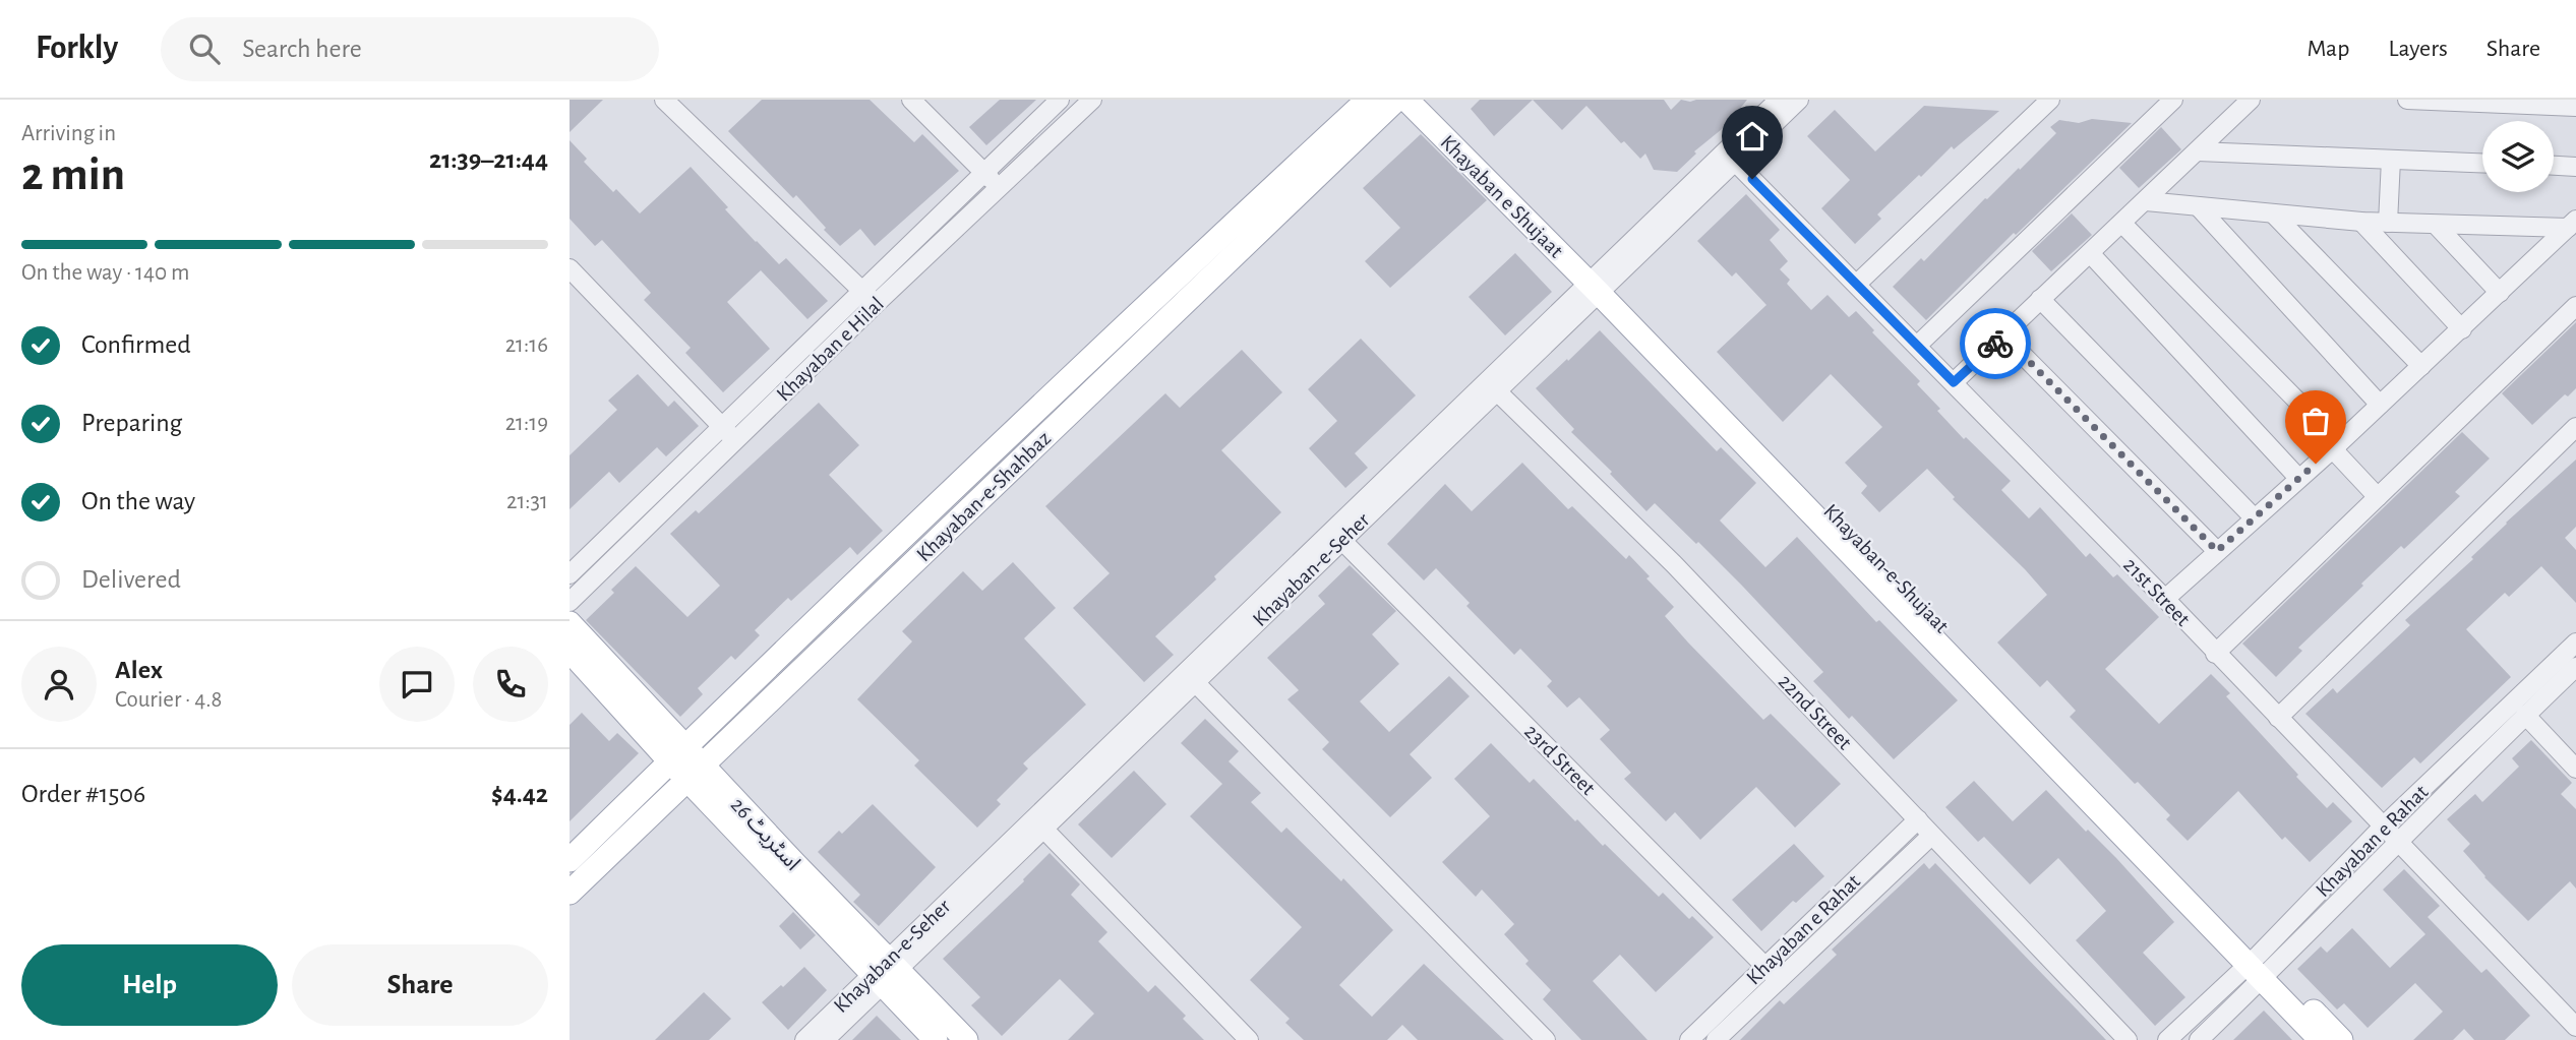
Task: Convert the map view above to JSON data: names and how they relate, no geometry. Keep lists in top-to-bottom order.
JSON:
{
  "streets": {
    "main road": [
      "Khayaban e Shujaat",
      "Khayaban-e-Shahbaz",
      "Khayaban-e-Shujaat",
      "اسٹریٹ 26"
    ],
    "street": [
      "Khayaban e Hilal",
      "Khayaban-e-Seher",
      "21st Street",
      "22nd Street",
      "23rd Street",
      "Khayaban e Rahat"
    ]
  },
  "crossings": [
    ["Khayaban e Shujaat", "Khayaban-e-Shujaat"],
    ["Khayaban e Shujaat", "Khayaban-e-Seher"],
    ["Khayaban-e-Shahbaz", "اسٹریٹ 26"],
    ["Khayaban-e-Shujaat", "Khayaban-e-Seher"],
    ["Khayaban-e-Shujaat", "Khayaban e Rahat"],
    ["Khayaban-e-Seher", "21st Street"],
    ["Khayaban-e-Seher", "22nd Street"],
    ["Khayaban-e-Seher", "23rd Street"],
    ["Khayaban-e-Seher", "اسٹریٹ 26"],
    ["21st Street", "Khayaban e Rahat"],
    ["22nd Street", "Khayaban e Rahat"],
    ["23rd Street", "Khayaban e Rahat"]
  ],
  "page": {
    "header": "Forkly",
    "search": "Search here",
    "nav": ["Map", "Layers", "Share"],
    "heading": ["2 min", "Arriving in", "21:39–21:44"],
    "panel": [
      "Alex",
      "Courier · 4.8",
      "Order #1506",
      "$4.42"
    ],
    "bar": "On the way · 140 m",
    "list": [
      ["Confirmed", "21:16"],
      ["Preparing", "21:19"],
      ["On the way", "21:31"],
      "Delivered"
    ],
    "buttons": ["Help", "Share"]
  }
}
